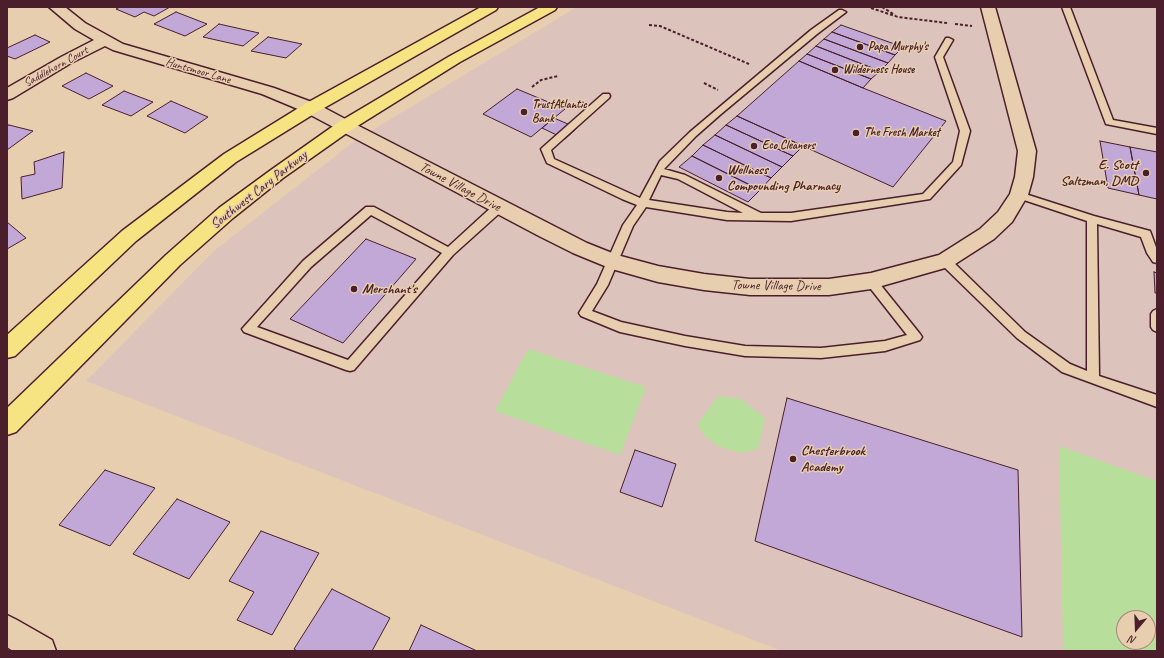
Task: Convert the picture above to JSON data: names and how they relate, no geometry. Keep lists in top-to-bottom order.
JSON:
{
  "streets": {
    "main road": ["Southwest Cary Parkway"],
    "street": ["Saddlehorn Court", "Huntsmoor Lane", "Towne Village Drive"]
  },
  "crossings": [
    ["Saddlehorn Court", "Huntsmoor Lane"],
    ["Huntsmoor Lane", "Towne Village Drive"],
    ["Huntsmoor Lane", "Southwest Cary Parkway"],
    ["Towne Village Drive", "Southwest Cary Parkway"]
  ],
  "places": [
    "Papa Murphy's",
    "Wilderness House",
    "TrustAtlantic Bank",
    "The Fresh Market",
    "Eco Cleaners",
    "E. Scott Saltzman, DMD",
    "Wellness Compounding Pharmacy",
    "Merchant's",
    "Chesterbrook Academy"
  ],
  "north": "bottom"
}
